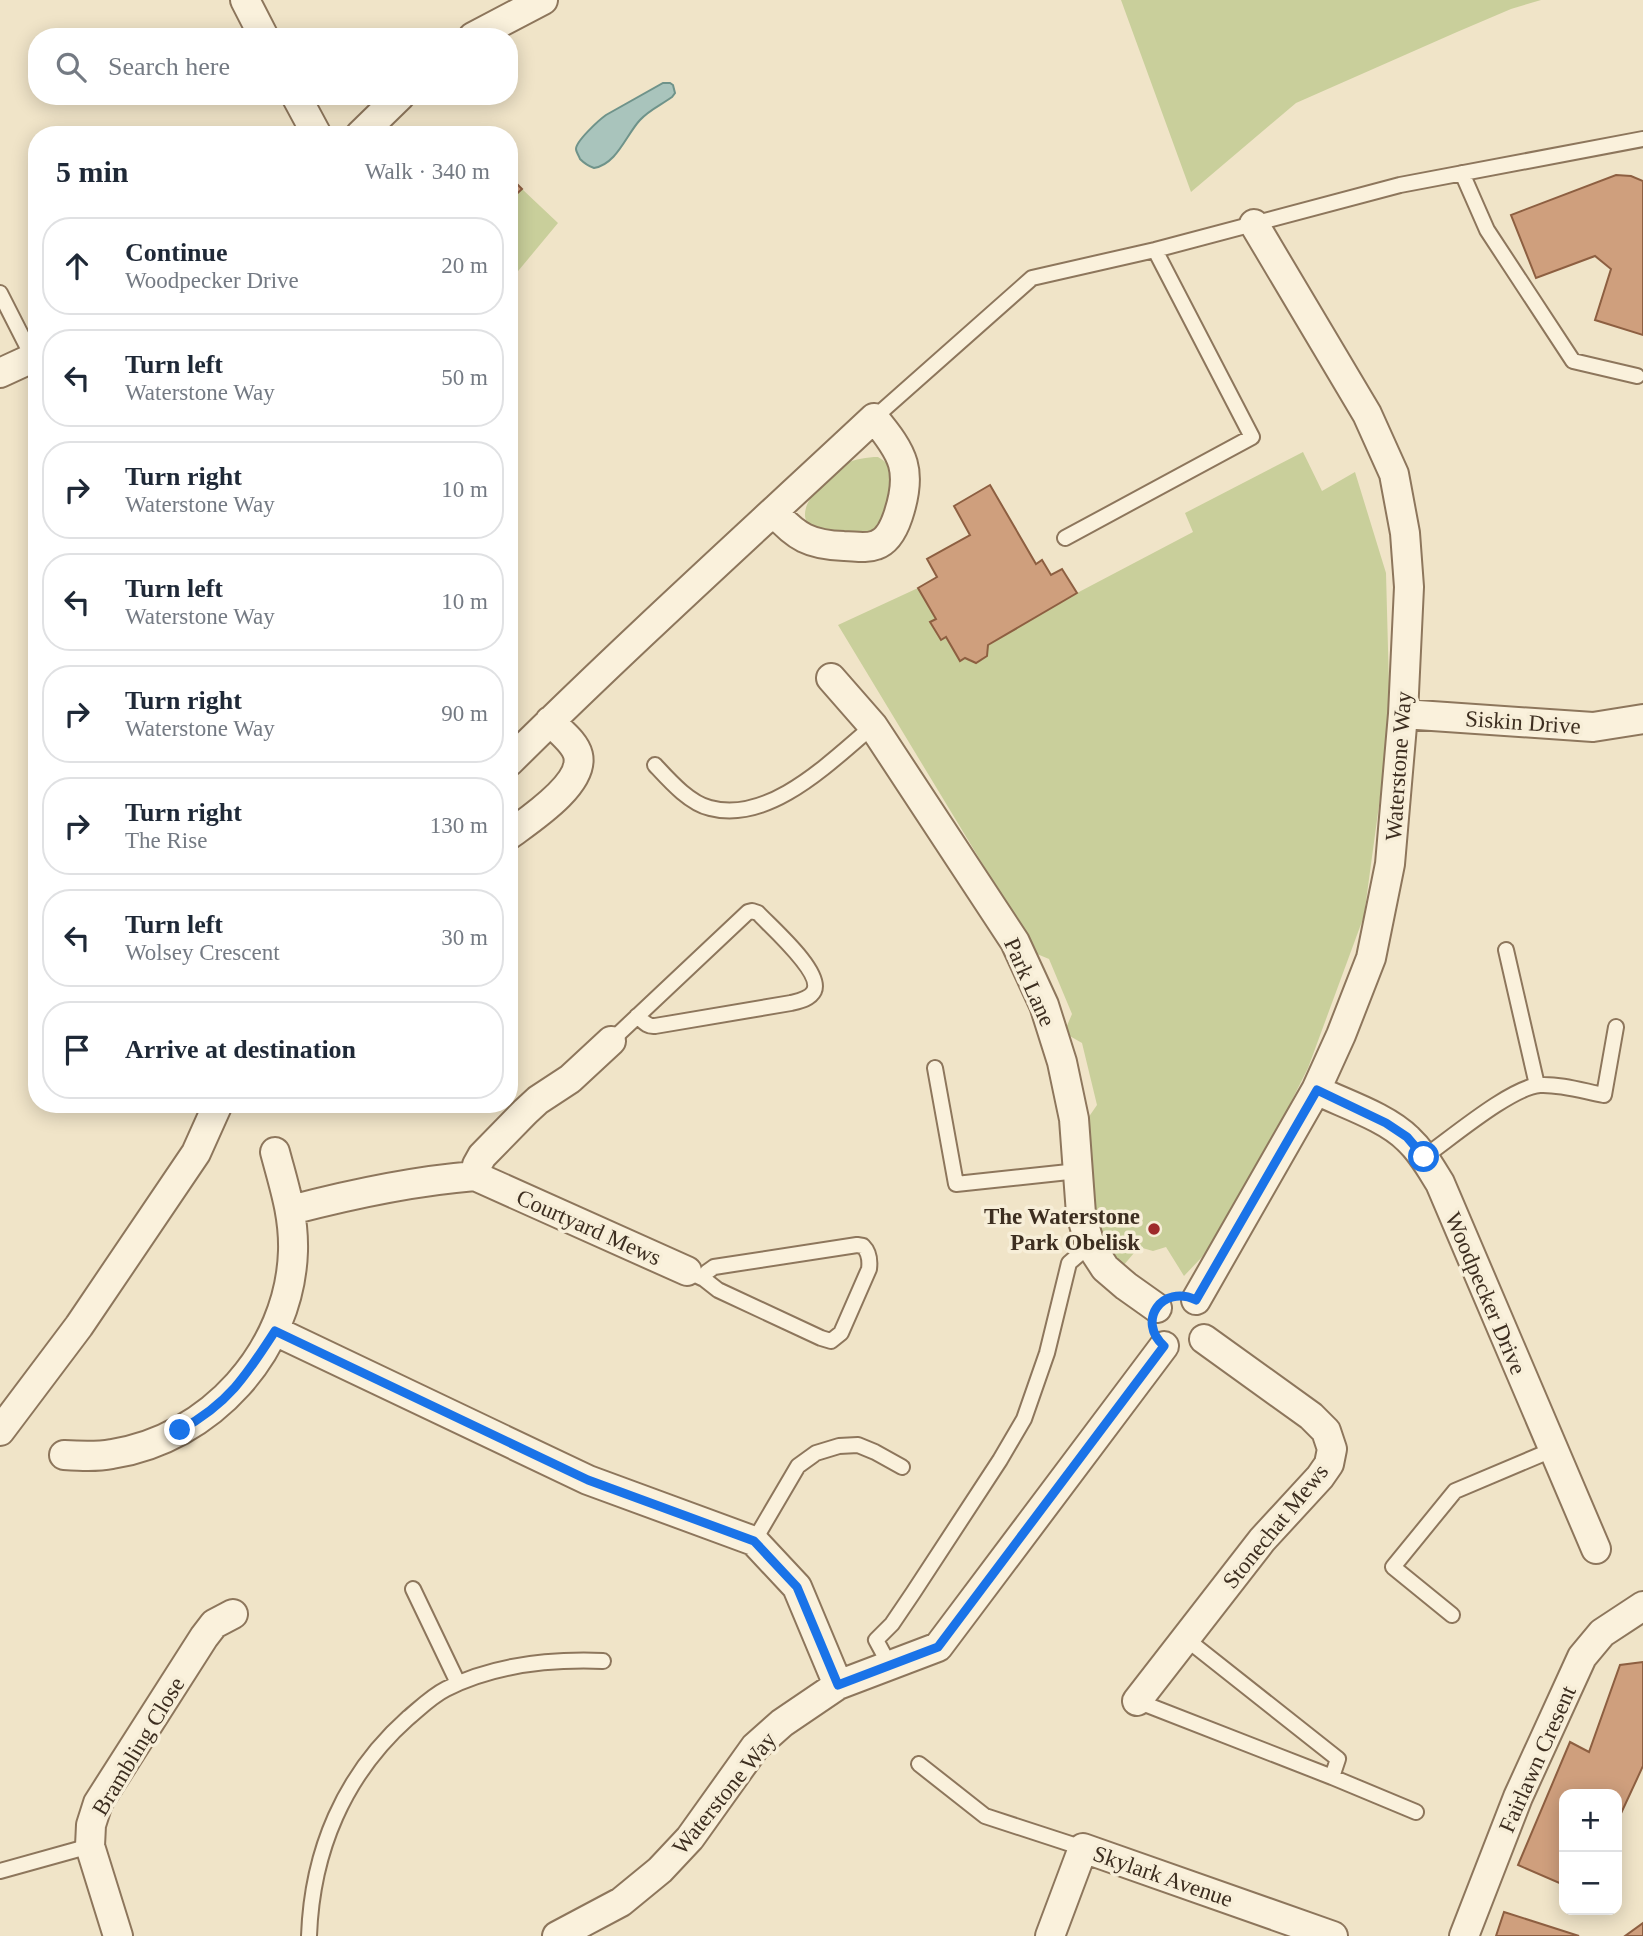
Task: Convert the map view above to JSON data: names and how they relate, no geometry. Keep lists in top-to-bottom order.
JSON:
{
  "streets": {
    "street": [
      "Siskin Drive",
      "Waterstone Way",
      "Park Lane",
      "Courtyard Mews",
      "Woodpecker Drive",
      "Stonechat Mews",
      "Brambling Close",
      "Fairlawn Cresent",
      "Skylark Avenue"
    ]
  },
  "crossings": [
    ["Siskin Drive", "Waterstone Way"],
    ["Waterstone Way", "Park Lane"],
    ["Waterstone Way", "Woodpecker Drive"],
    ["Waterstone Way", "Stonechat Mews"],
    ["Park Lane", "Stonechat Mews"]
  ],
  "places": ["The Waterstone Park Obelisk"],
  "page": {
    "search": "Search here",
    "heading": ["5 min", "Walk · 340 m"],
    "list": [
      ["Continue", "Woodpecker Drive", "20 m"],
      ["Turn left", "Waterstone Way", "50 m"],
      ["Turn right", "Waterstone Way", "10 m"],
      ["Turn left", "Waterstone Way", "10 m"],
      ["Turn right", "Waterstone Way", "90 m"],
      ["Turn right", "The Rise", "130 m"],
      ["Turn left", "Wolsey Crescent", "30 m"],
      "Arrive at destination"
    ],
    "map_buttons": ["+", "−"]
  }
}
